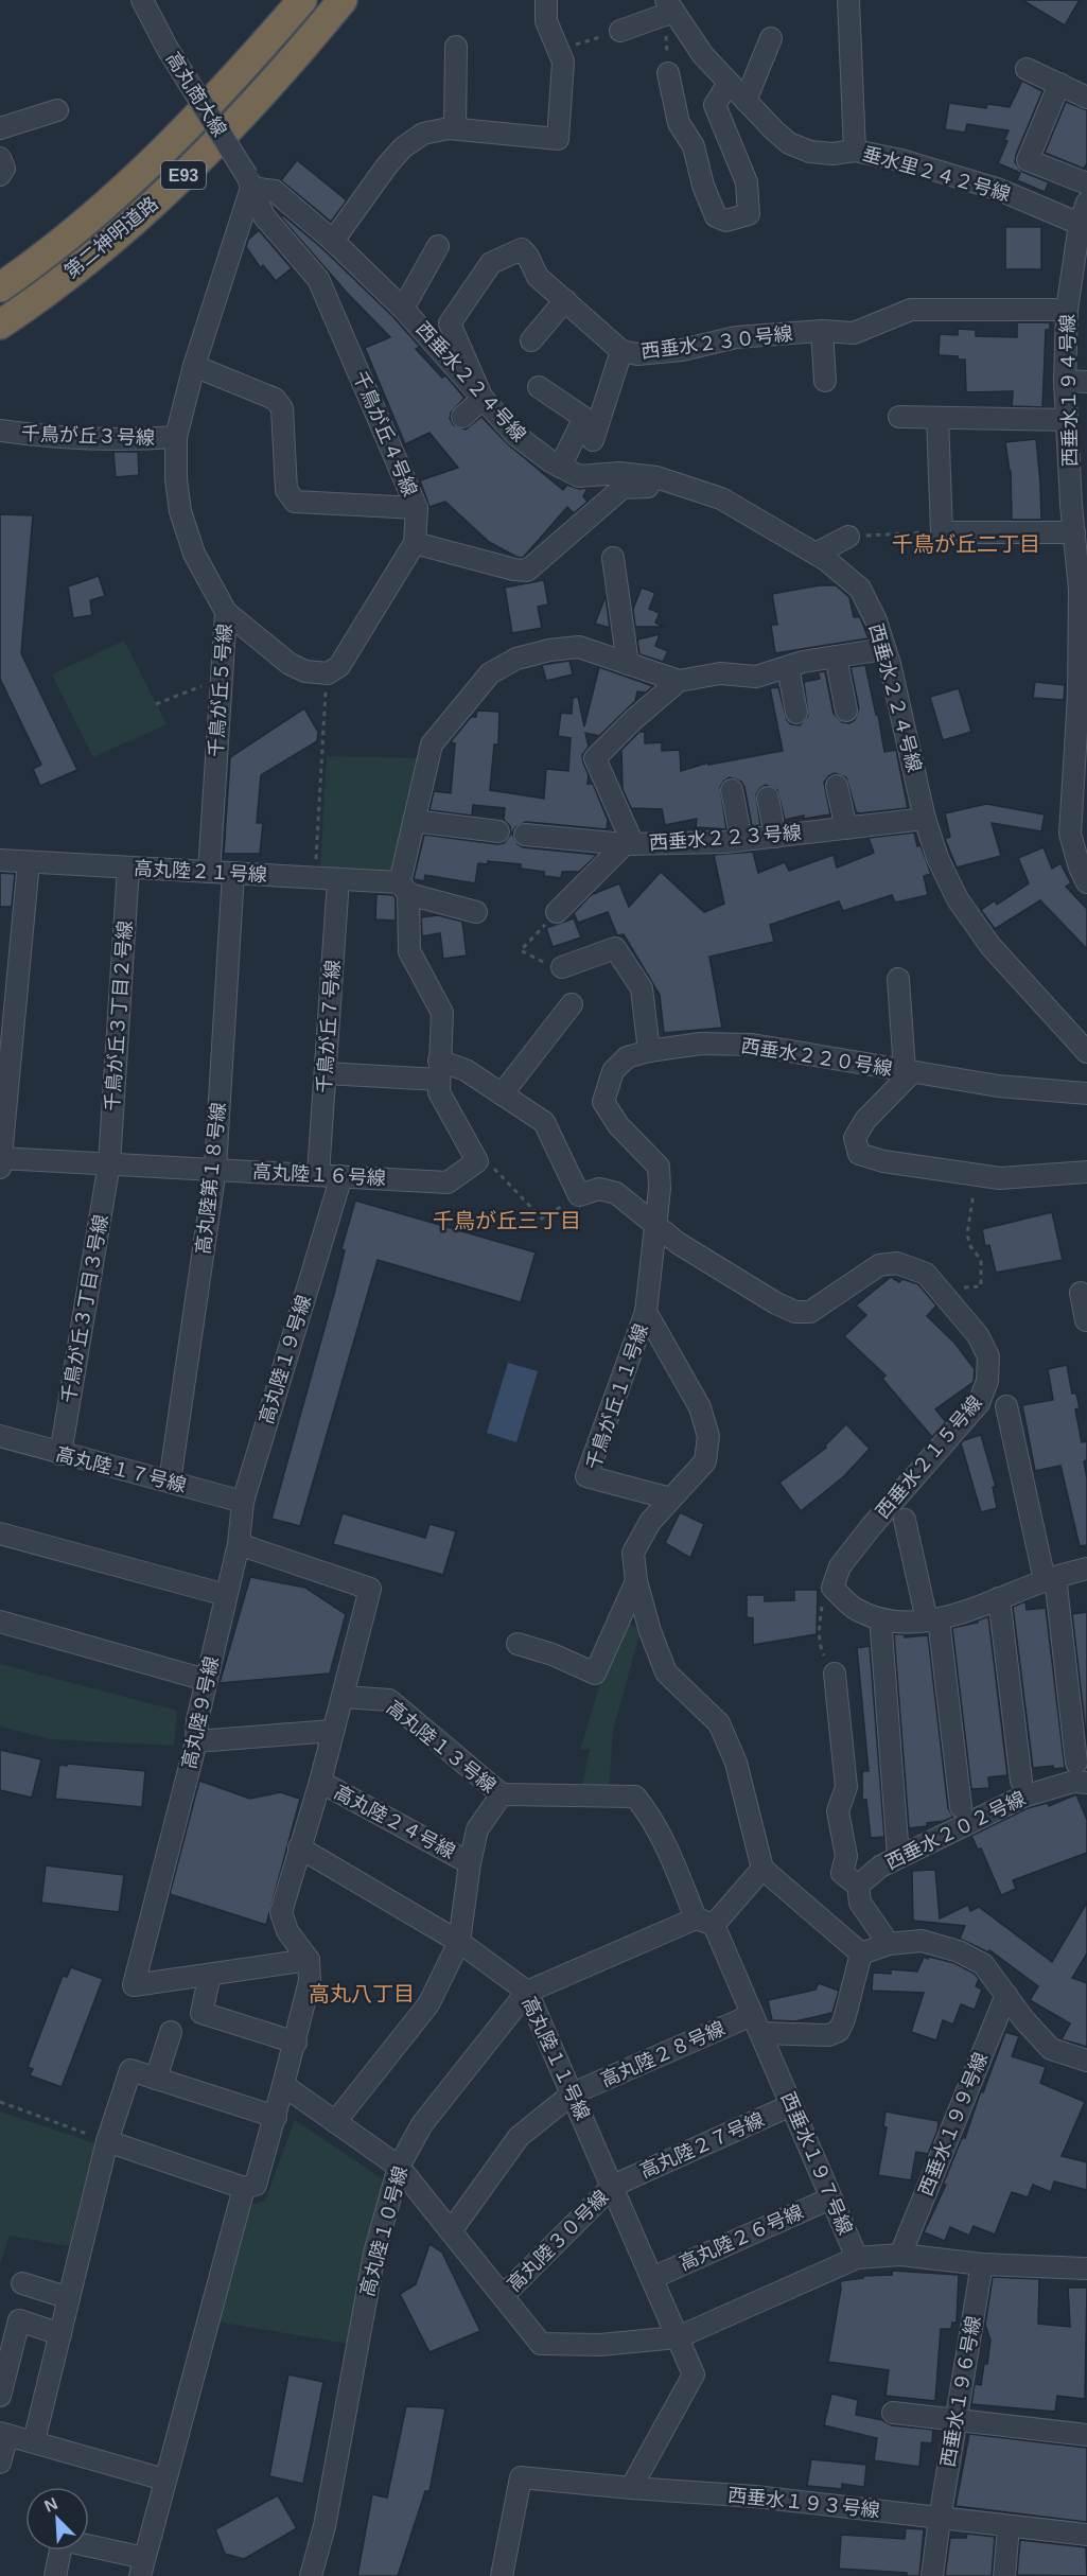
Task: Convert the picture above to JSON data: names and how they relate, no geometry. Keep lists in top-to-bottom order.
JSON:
{
  "streets": {
    "highway": ["E93", "第二神明道路"],
    "street": [
      "高丸商大線",
      "垂水里２４２号線",
      "西垂水２３０号線",
      "西垂水２２４号線",
      "西垂水１９４号線",
      "千鳥が丘４号線",
      "千鳥が丘３号線",
      "千鳥が丘５号線",
      "西垂水２２３号線",
      "高丸陸２１号線",
      "千鳥が丘３丁目２号線",
      "千鳥が丘７号線",
      "西垂水２２０号線",
      "高丸陸１６号線",
      "高丸陸第１８号線",
      "千鳥が丘３丁目３号線",
      "高丸陸１９号線",
      "千鳥が丘１１号線",
      "西垂水２１５号線",
      "高丸陸１７号線",
      "高丸陸９号線",
      "高丸陸１３号線",
      "高丸陸２４号線",
      "西垂水２０２号線",
      "高丸陸２８号線",
      "高丸陸１１号線",
      "西垂水１９９号線",
      "高丸陸２７号線",
      "西垂水１９７号線",
      "高丸陸１０号線",
      "高丸陸２６号線",
      "高丸陸３０号線",
      "西垂水１９６号線",
      "西垂水１９３号線"
    ]
  },
  "crossings": [
    ["高丸商大線", "西垂水２２４号線"],
    ["高丸商大線", "千鳥が丘４号線"],
    ["高丸商大線", "千鳥が丘５号線"],
    ["垂水里２４２号線", "西垂水１９４号線"],
    ["西垂水２３０号線", "西垂水２２４号線"],
    ["西垂水２３０号線", "西垂水１９４号線"],
    ["西垂水２２４号線", "千鳥が丘４号線"],
    ["西垂水２２４号線", "千鳥が丘５号線"],
    ["西垂水２２４号線", "西垂水２２３号線"],
    ["千鳥が丘４号線", "千鳥が丘５号線"],
    ["千鳥が丘３号線", "千鳥が丘５号線"],
    ["千鳥が丘５号線", "高丸陸２１号線"],
    ["高丸陸２１号線", "千鳥が丘３丁目２号線"],
    ["高丸陸２１号線", "千鳥が丘７号線"],
    ["高丸陸２１号線", "高丸陸第１８号線"],
    ["千鳥が丘３丁目２号線", "高丸陸１６号線"],
    ["千鳥が丘３丁目２号線", "千鳥が丘３丁目３号線"],
    ["千鳥が丘７号線", "高丸陸１６号線"],
    ["西垂水２２０号線", "西垂水２１５号線"],
    ["高丸陸１６号線", "高丸陸第１８号線"],
    ["高丸陸１６号線", "千鳥が丘３丁目３号線"],
    ["高丸陸１６号線", "高丸陸１９号線"],
    ["高丸陸第１８号線", "高丸陸１７号線"],
    ["千鳥が丘３丁目３号線", "高丸陸１７号線"],
    ["高丸陸１９号線", "高丸陸１７号線"],
    ["高丸陸１９号線", "高丸陸９号線"],
    ["高丸陸１３号線", "西垂水１９７号線"],
    ["高丸陸２８号線", "高丸陸１１号線"],
    ["高丸陸２８号線", "西垂水１９７号線"],
    ["高丸陸１１号線", "高丸陸２７号線"],
    ["高丸陸１１号線", "高丸陸１０号線"],
    ["高丸陸１１号線", "高丸陸２６号線"],
    ["高丸陸１１号線", "高丸陸３０号線"],
    ["高丸陸１１号線", "西垂水１９３号線"],
    ["西垂水１９９号線", "西垂水１９７号線"],
    ["高丸陸２７号線", "西垂水１９７号線"],
    ["高丸陸２７号線", "高丸陸３０号線"],
    ["西垂水１９７号線", "高丸陸１０号線"],
    ["西垂水１９７号線", "高丸陸２６号線"],
    ["西垂水１９７号線", "西垂水１９６号線"],
    ["西垂水１９６号線", "西垂水１９３号線"]
  ],
  "districts": ["千鳥が丘二丁目", "千鳥が丘三丁目", "高丸八丁目"],
  "north": "top left"
}
